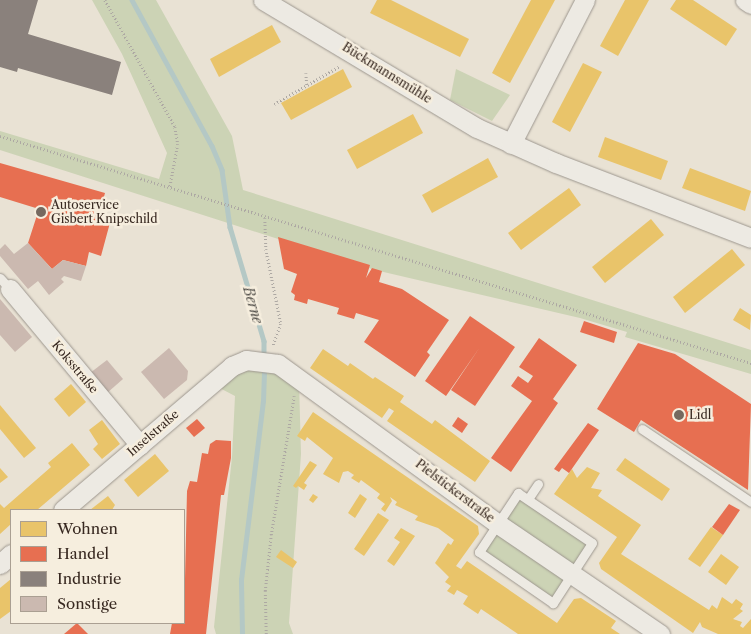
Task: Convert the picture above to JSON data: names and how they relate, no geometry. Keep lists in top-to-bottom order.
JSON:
{
  "streets": {
    "street": [
      "Bückmannsmühle",
      "Koksstraße",
      "Inselstraße",
      "Pielstickerstraße"
    ]
  },
  "crossings": [
    ["Koksstraße", "Inselstraße"],
    ["Inselstraße", "Pielstickerstraße"]
  ],
  "water": ["Berne"],
  "places": ["Autoservice Gisbert Knipschild", "Lidl"],
  "legend": [
    "Wohnen",
    "Handel",
    "Industrie",
    "Sonstige"
  ]
}
